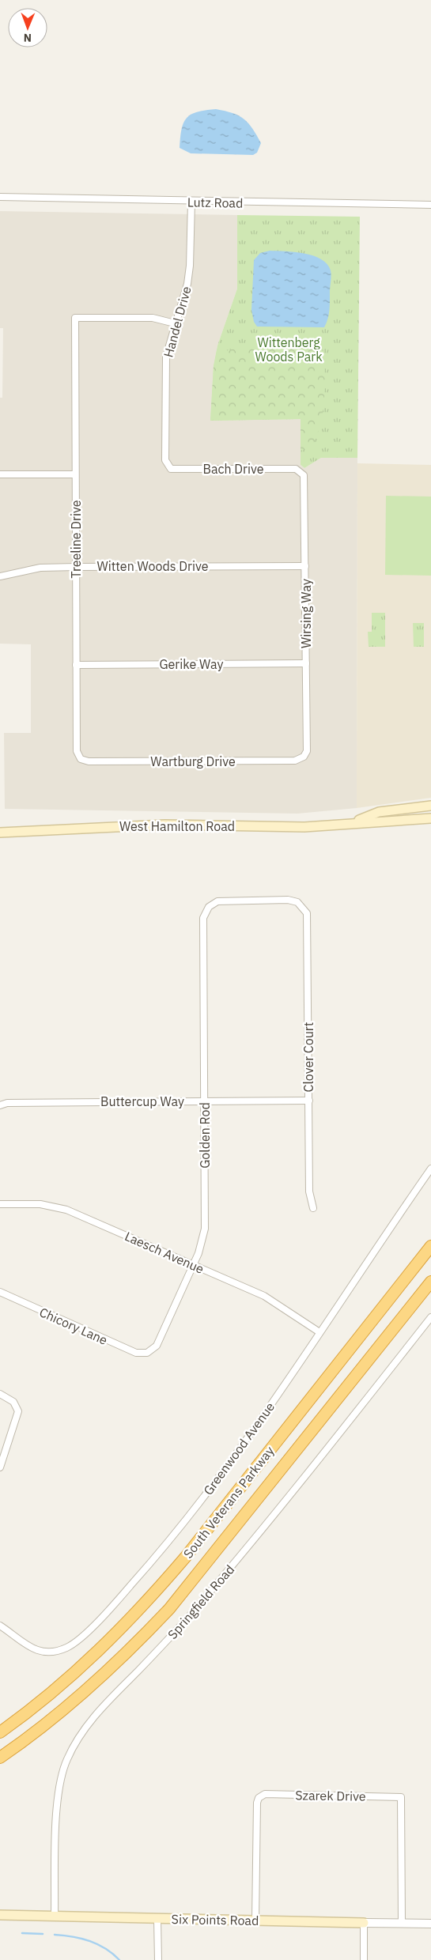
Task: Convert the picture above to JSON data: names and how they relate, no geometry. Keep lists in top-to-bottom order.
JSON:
{
  "streets": {
    "highway": ["South Veterans Parkway"],
    "main road": ["West Hamilton Road", "Six Points Road"],
    "street": [
      "Lutz Road",
      "Handel Drive",
      "Bach Drive",
      "Treeline Drive",
      "Witten Woods Drive",
      "Wirsing Way",
      "Gerike Way",
      "Wartburg Drive",
      "Clover Court",
      "Buttercup Way",
      "Golden Rod",
      "Laesch Avenue",
      "Chicory Lane",
      "Greenwood Avenue",
      "Springfield Road",
      "Szarek Drive"
    ]
  },
  "crossings": [
    ["Lutz Road", "Handel Drive"],
    ["Handel Drive", "Bach Drive"],
    ["Handel Drive", "Treeline Drive"],
    ["Bach Drive", "Wirsing Way"],
    ["Treeline Drive", "Witten Woods Drive"],
    ["Treeline Drive", "Gerike Way"],
    ["Treeline Drive", "Wartburg Drive"],
    ["Witten Woods Drive", "Wirsing Way"],
    ["Wirsing Way", "Gerike Way"],
    ["Wirsing Way", "Wartburg Drive"],
    ["Clover Court", "Buttercup Way"],
    ["Clover Court", "Golden Rod"],
    ["Buttercup Way", "Golden Rod"],
    ["Golden Rod", "Laesch Avenue"],
    ["Golden Rod", "Chicory Lane"],
    ["Laesch Avenue", "Greenwood Avenue"],
    ["Springfield Road", "Six Points Road"],
    ["Szarek Drive", "Six Points Road"]
  ],
  "parks": ["Wittenberg Woods Park"],
  "north": "bottom"
}
